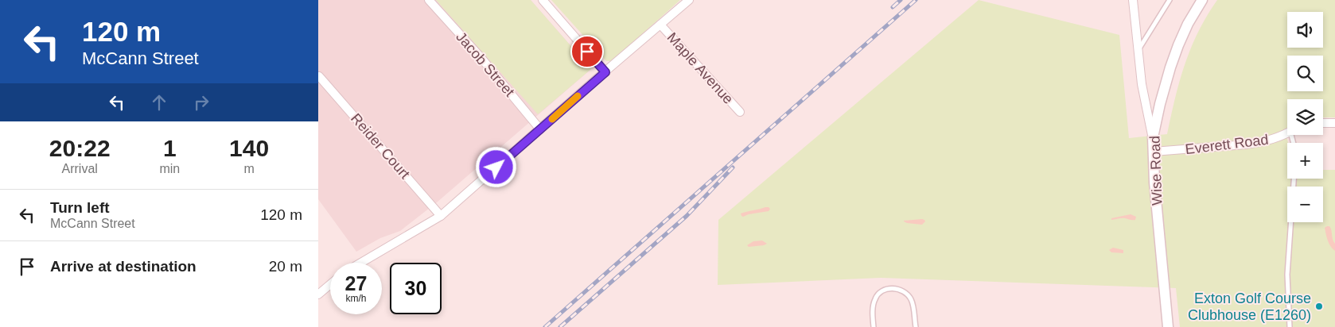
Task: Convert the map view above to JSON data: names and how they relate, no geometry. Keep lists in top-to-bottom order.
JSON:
{
  "streets": {
    "street": [
      "Jacob Street",
      "Maple Avenue",
      "Everett Road",
      "Reider Court",
      "Wise Road"
    ]
  },
  "crossings": [
    ["Everett Road", "Wise Road"]
  ],
  "places": ["Exton Golf Course Clubhouse (E1260)"],
  "page": {
    "turn": ["120 m", "McCann Street"],
    "map_buttons": ["+", "−"],
    "eta": [
      "20:22",
      "Arrival",
      "1",
      "min",
      "140",
      "m"
    ],
    "list": [
      {
        "name": "Turn left",
        "note": "McCann Street",
        "value": "120 m"
      },
      {
        "name": "Arrive at destination",
        "value": "20 m"
      }
    ],
    "speed": "27 km/h",
    "limit": "30"
  }
}
